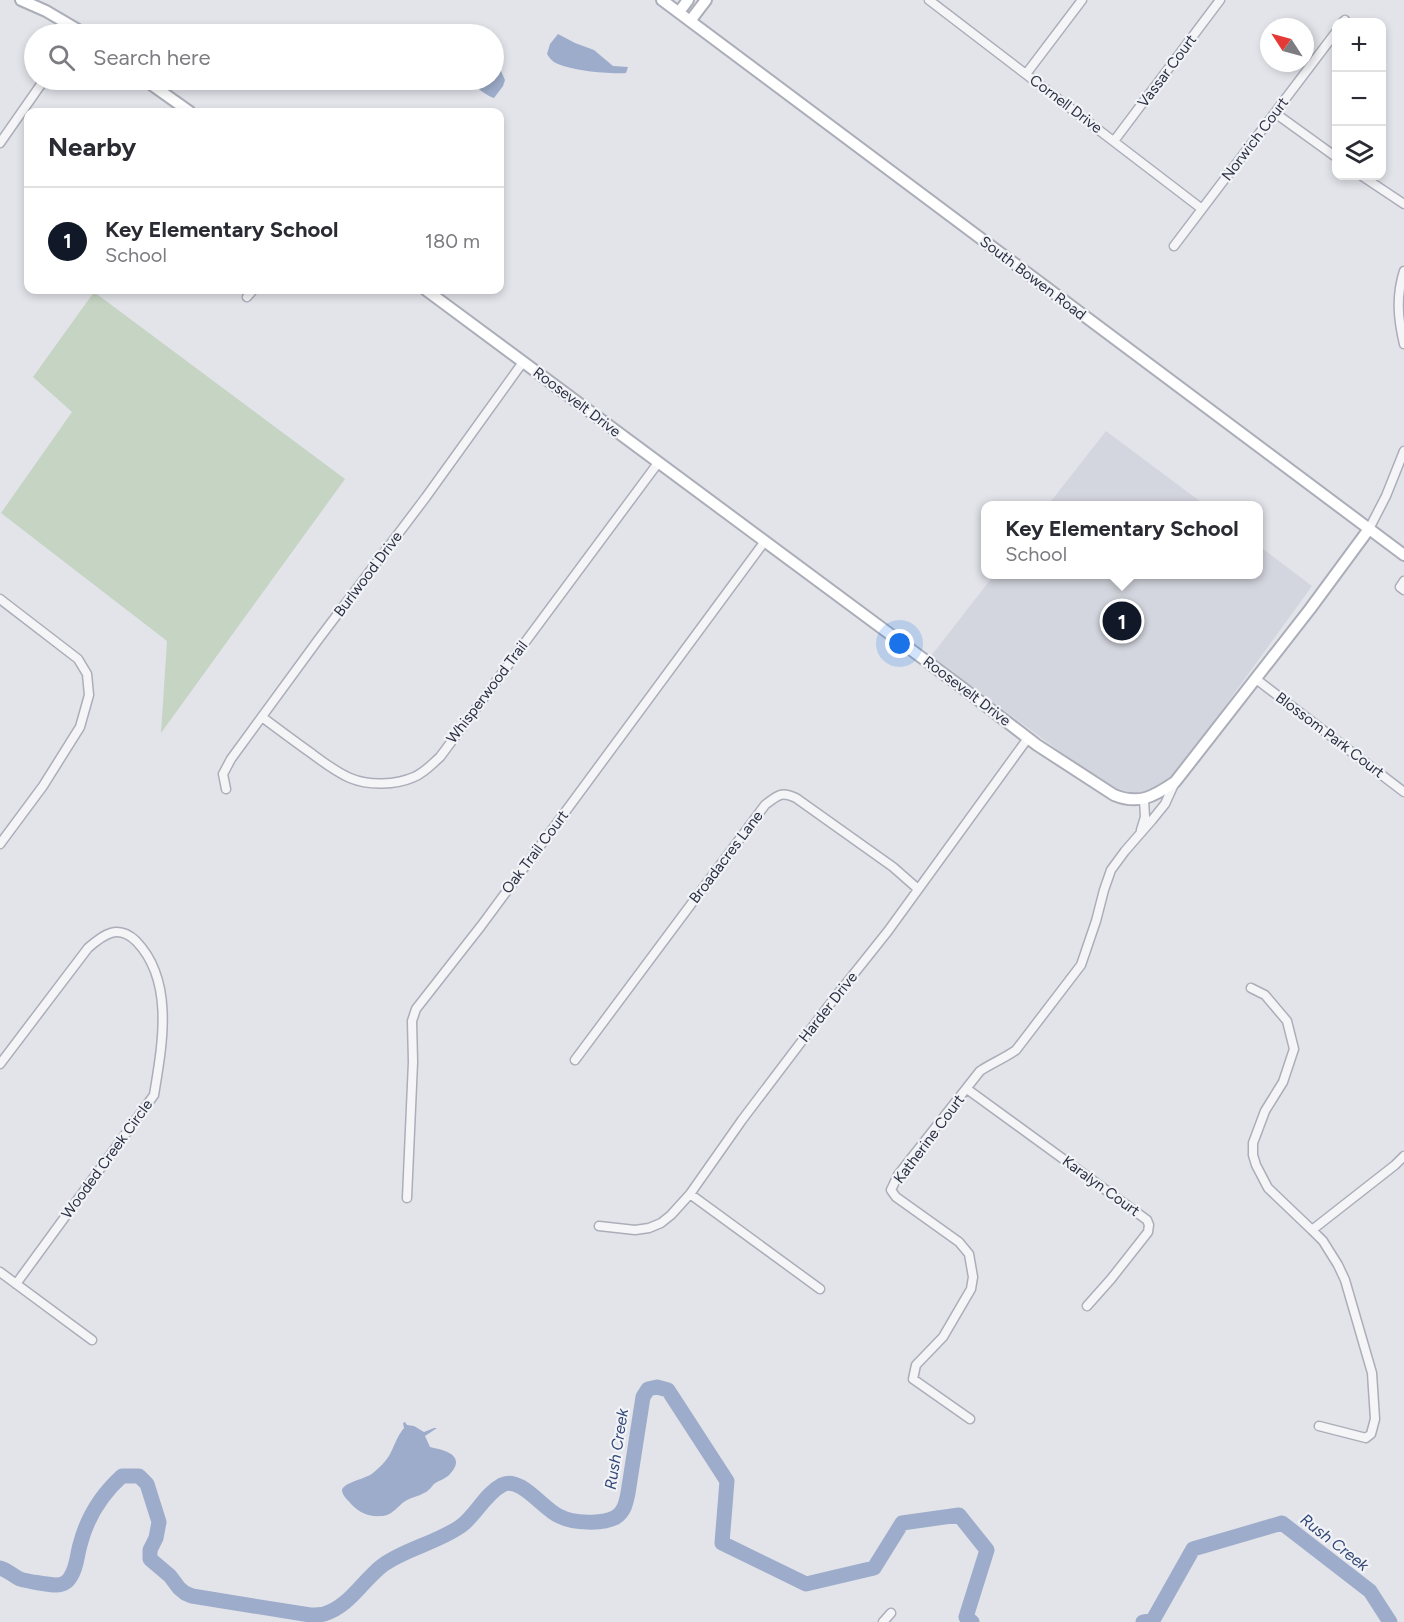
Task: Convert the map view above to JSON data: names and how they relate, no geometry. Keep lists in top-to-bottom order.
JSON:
{
  "streets": {
    "street": [
      "Vassar Court",
      "Cornell Drive",
      "Norwich Court",
      "South Bowen Road",
      "Roosevelt Drive",
      "Burlwood Drive",
      "Whisperwood Trail",
      "Blossom Park Court",
      "Oak Trail Court",
      "Broadacres Lane",
      "Harder Drive",
      "Katherine Court",
      "Wooded Creek Circle",
      "Karalyn Court"
    ]
  },
  "crossings": [
    ["Vassar Court", "Cornell Drive"],
    ["Cornell Drive", "Norwich Court"],
    ["Roosevelt Drive", "Burlwood Drive"],
    ["Roosevelt Drive", "Whisperwood Trail"],
    ["Roosevelt Drive", "Oak Trail Court"],
    ["Roosevelt Drive", "Harder Drive"],
    ["Roosevelt Drive", "Katherine Court"],
    ["Burlwood Drive", "Whisperwood Trail"],
    ["Broadacres Lane", "Harder Drive"],
    ["Katherine Court", "Karalyn Court"]
  ],
  "water": ["Rush Creek"],
  "north": "top left",
  "page": {
    "map_buttons": ["+", "−"],
    "search": "Search here",
    "heading": "Nearby",
    "list": [
      {
        "mark": "1",
        "name": "Key Elementary School",
        "note": "School",
        "value": "180 m"
      }
    ],
    "popup": ["Key Elementary School", "School"],
    "pins": "1"
  }
}
